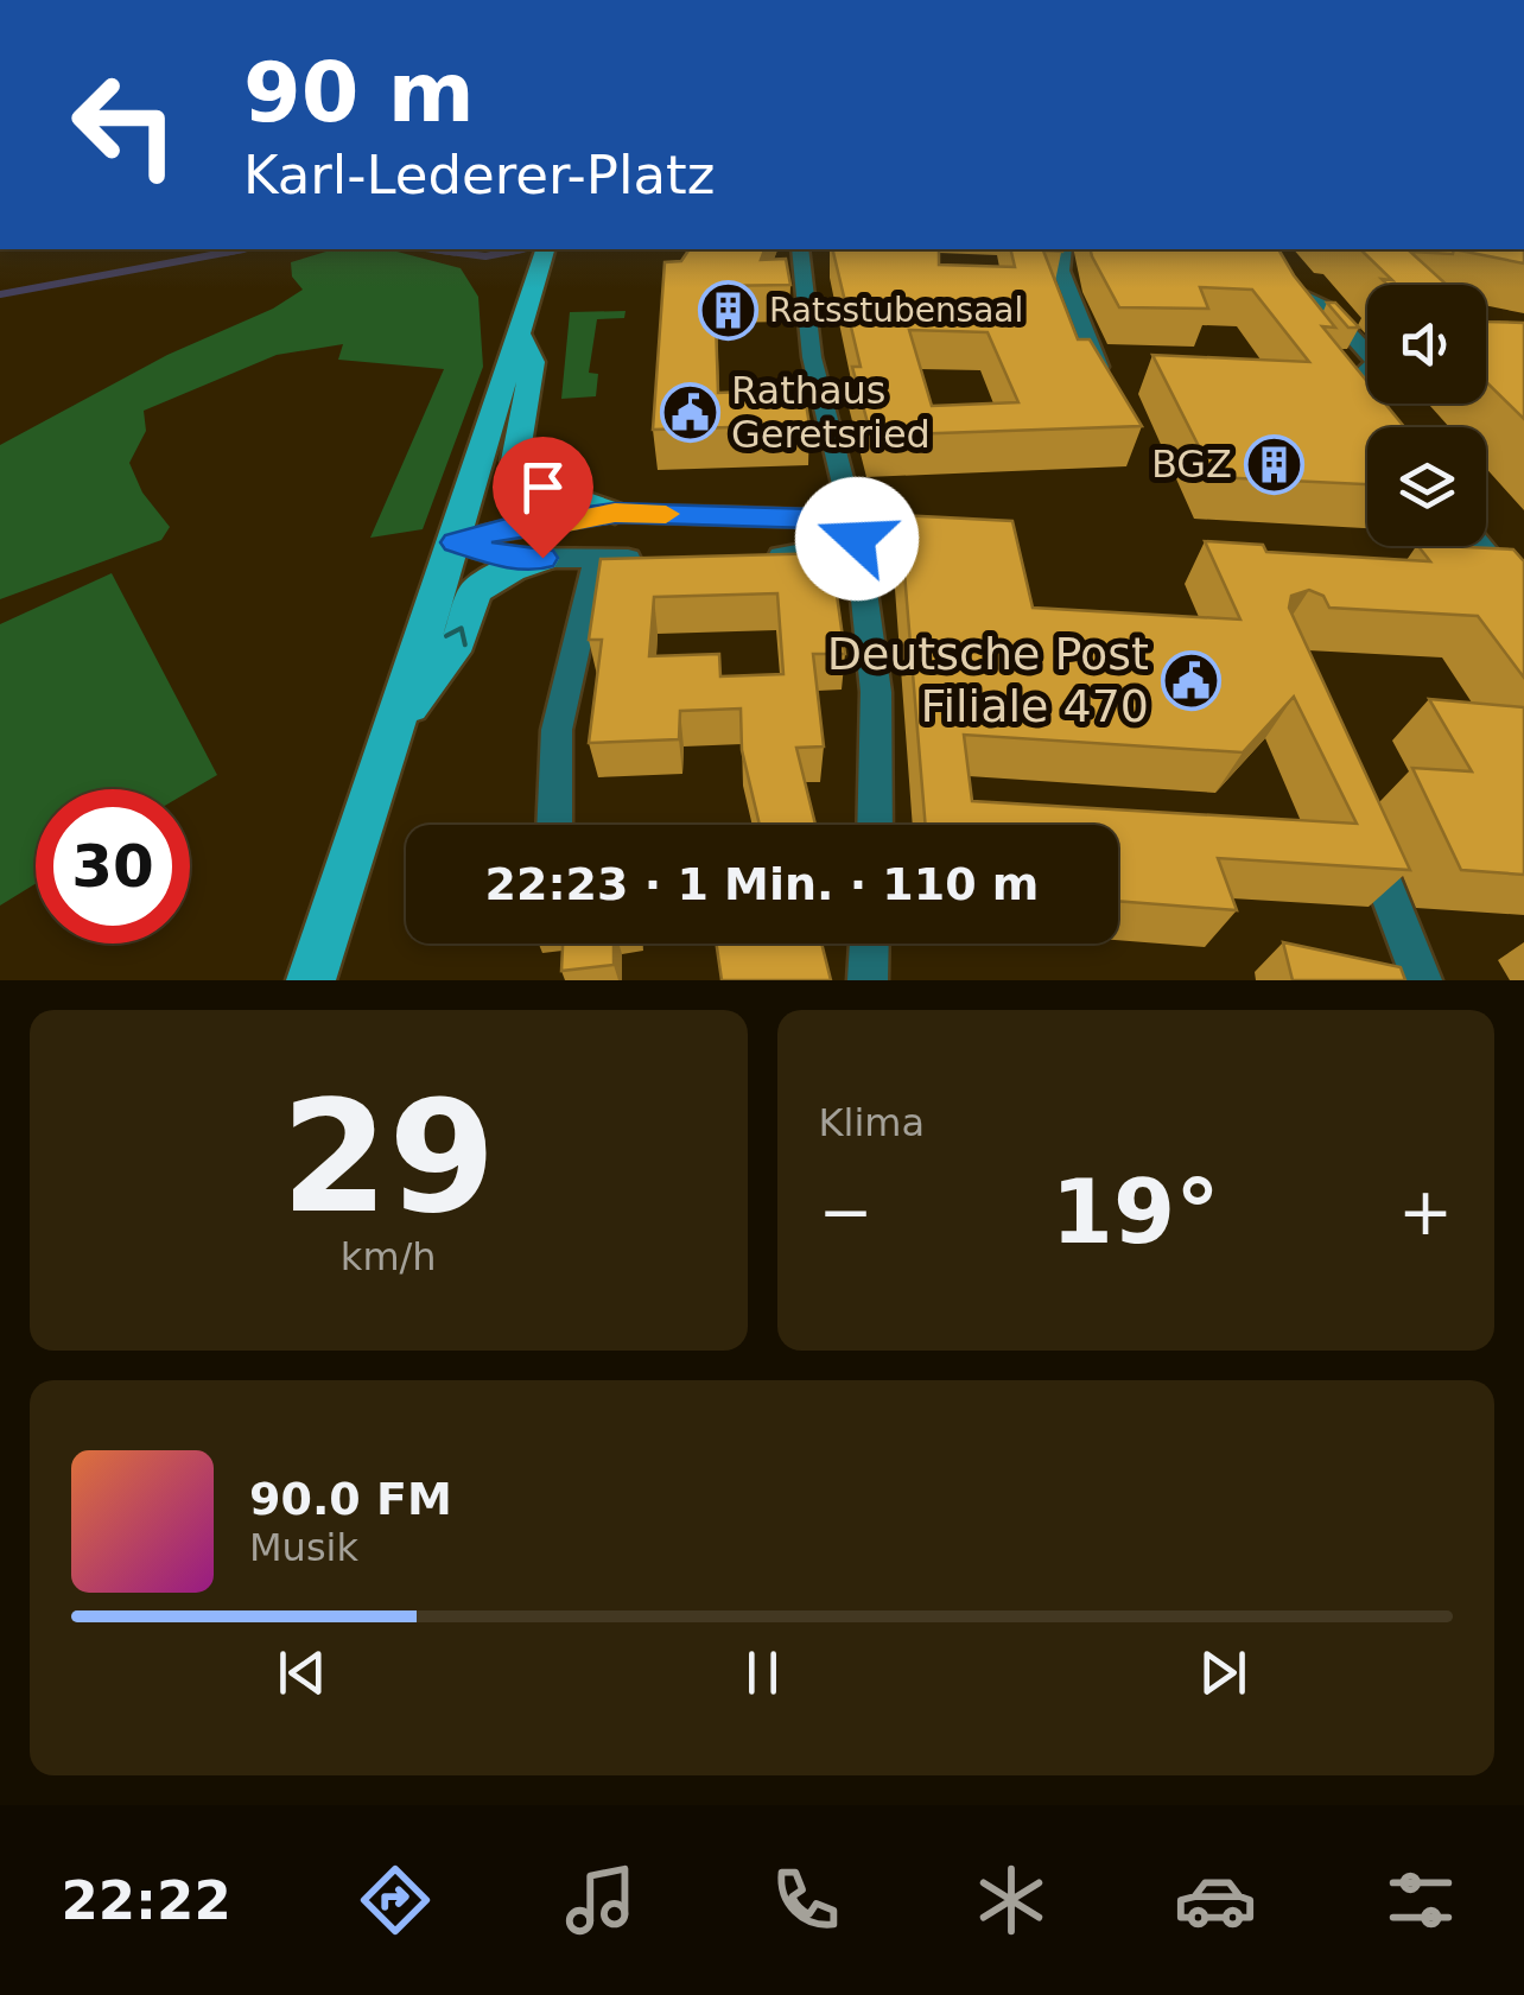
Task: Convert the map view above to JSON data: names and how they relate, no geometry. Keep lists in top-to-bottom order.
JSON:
{
  "places": {
    "building": ["Ratsstubensaal", "BGZ"],
    "public building": ["Rathaus Geretsried", "Deutsche Post Filiale 470"]
  },
  "page": {
    "turn": ["90 m", "Karl-Lederer-Platz"],
    "limit": "30",
    "trip": "22:23 · 1 Min. · 110 m",
    "tile": [
      ["29", "km/h"],
      "Klima"
    ],
    "heat": ["−", "19°", "+"],
    "song": ["90.0 FM", "Musik"],
    "tabs": "22:22"
  }
}
